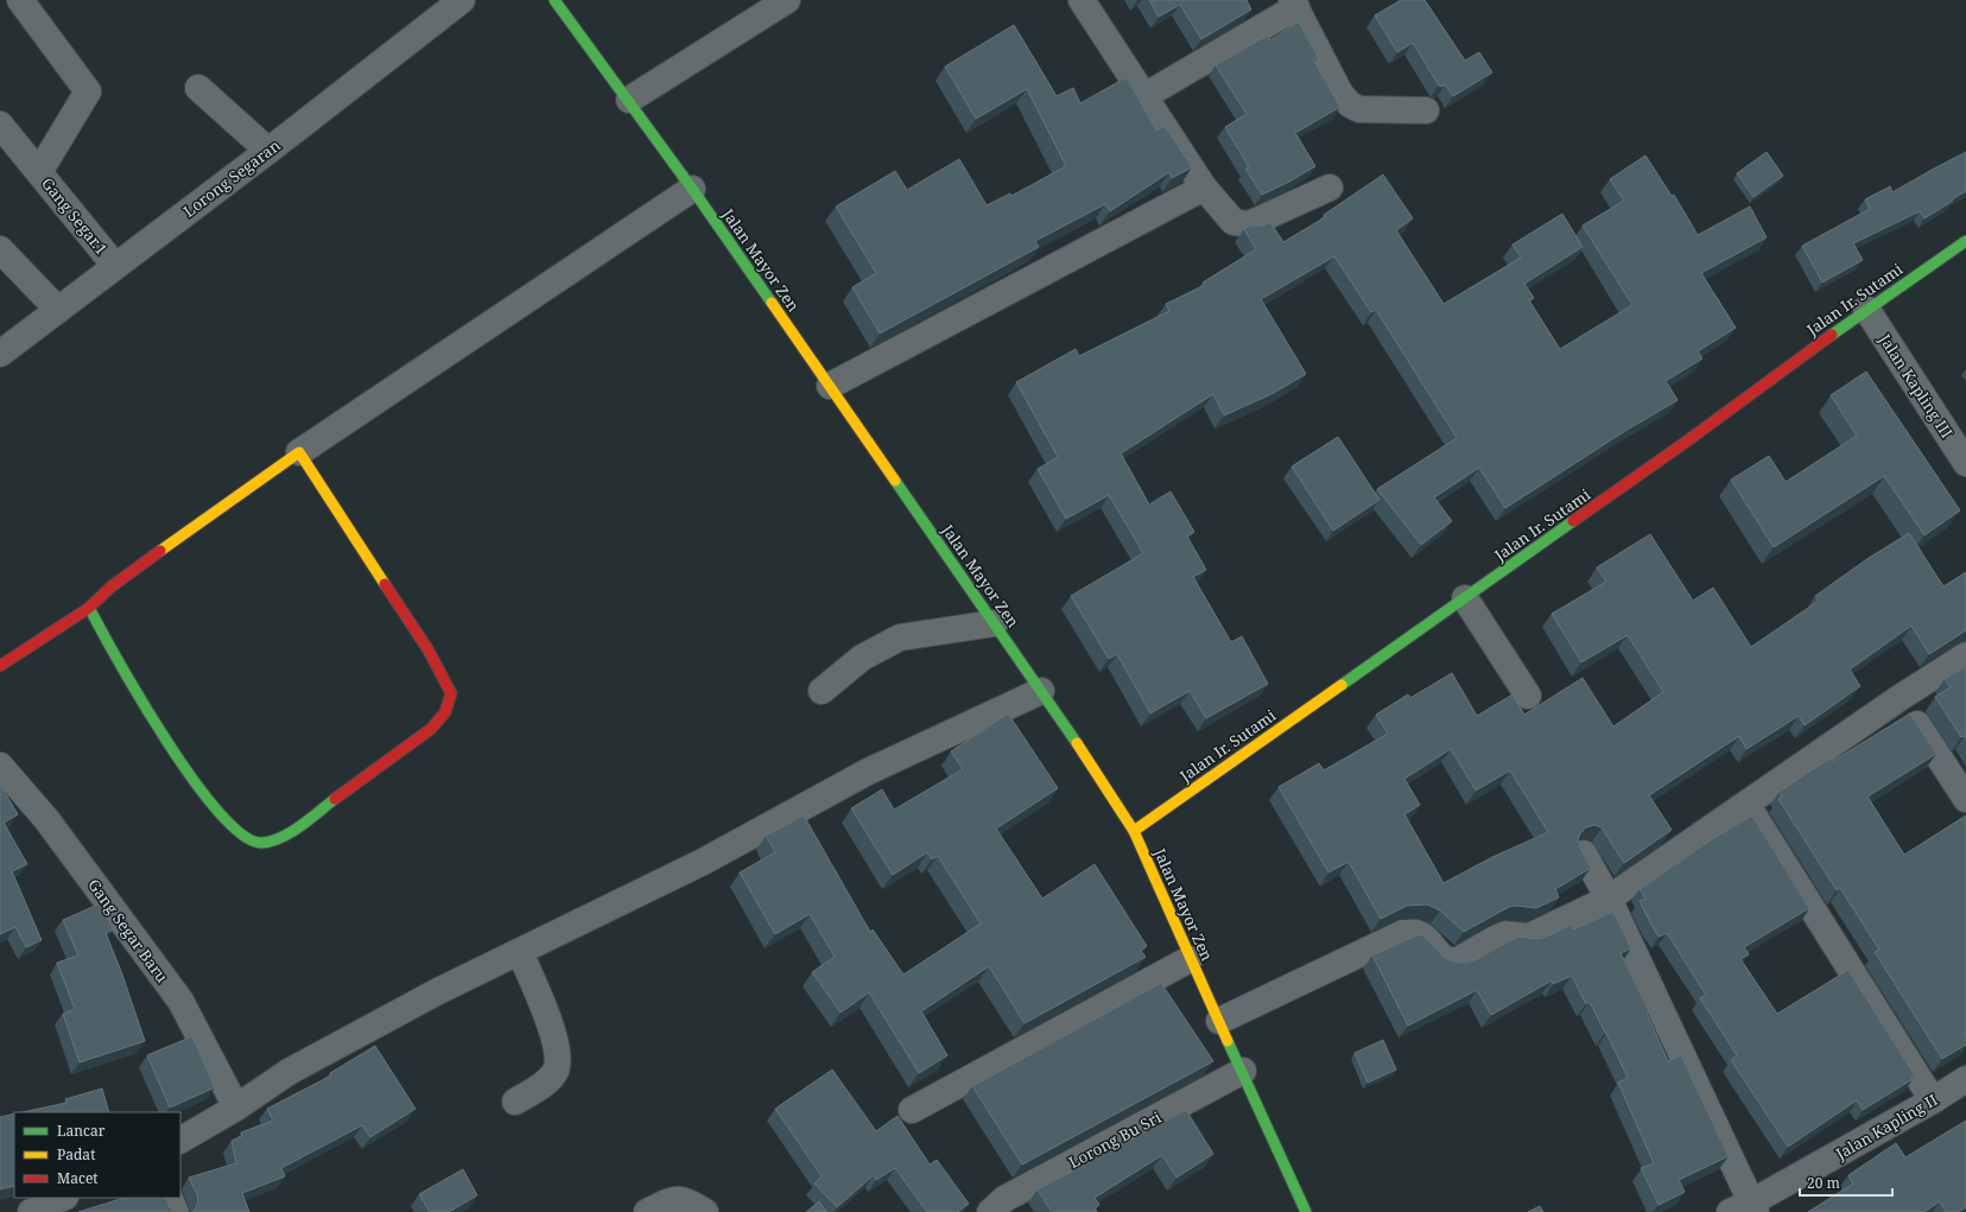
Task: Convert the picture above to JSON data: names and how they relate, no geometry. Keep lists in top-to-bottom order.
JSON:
{
  "streets": {
    "street": [
      "Lorong Segaran",
      "Gang Segar.1",
      "Jalan Mayor Zen",
      "Jalan Ir. Sutami",
      "Jalan Kapling III",
      "Gang Segar Baru",
      "Jalan Kapling II",
      "Lorong Bu Sri"
    ]
  },
  "crossings": [
    ["Lorong Segaran", "Gang Segar.1"],
    ["Jalan Mayor Zen", "Jalan Ir. Sutami"],
    ["Jalan Mayor Zen", "Lorong Bu Sri"],
    ["Jalan Ir. Sutami", "Jalan Kapling III"]
  ],
  "legend": ["Lancar", "Padat", "Macet"],
  "scale_bar": "20 m"
}
